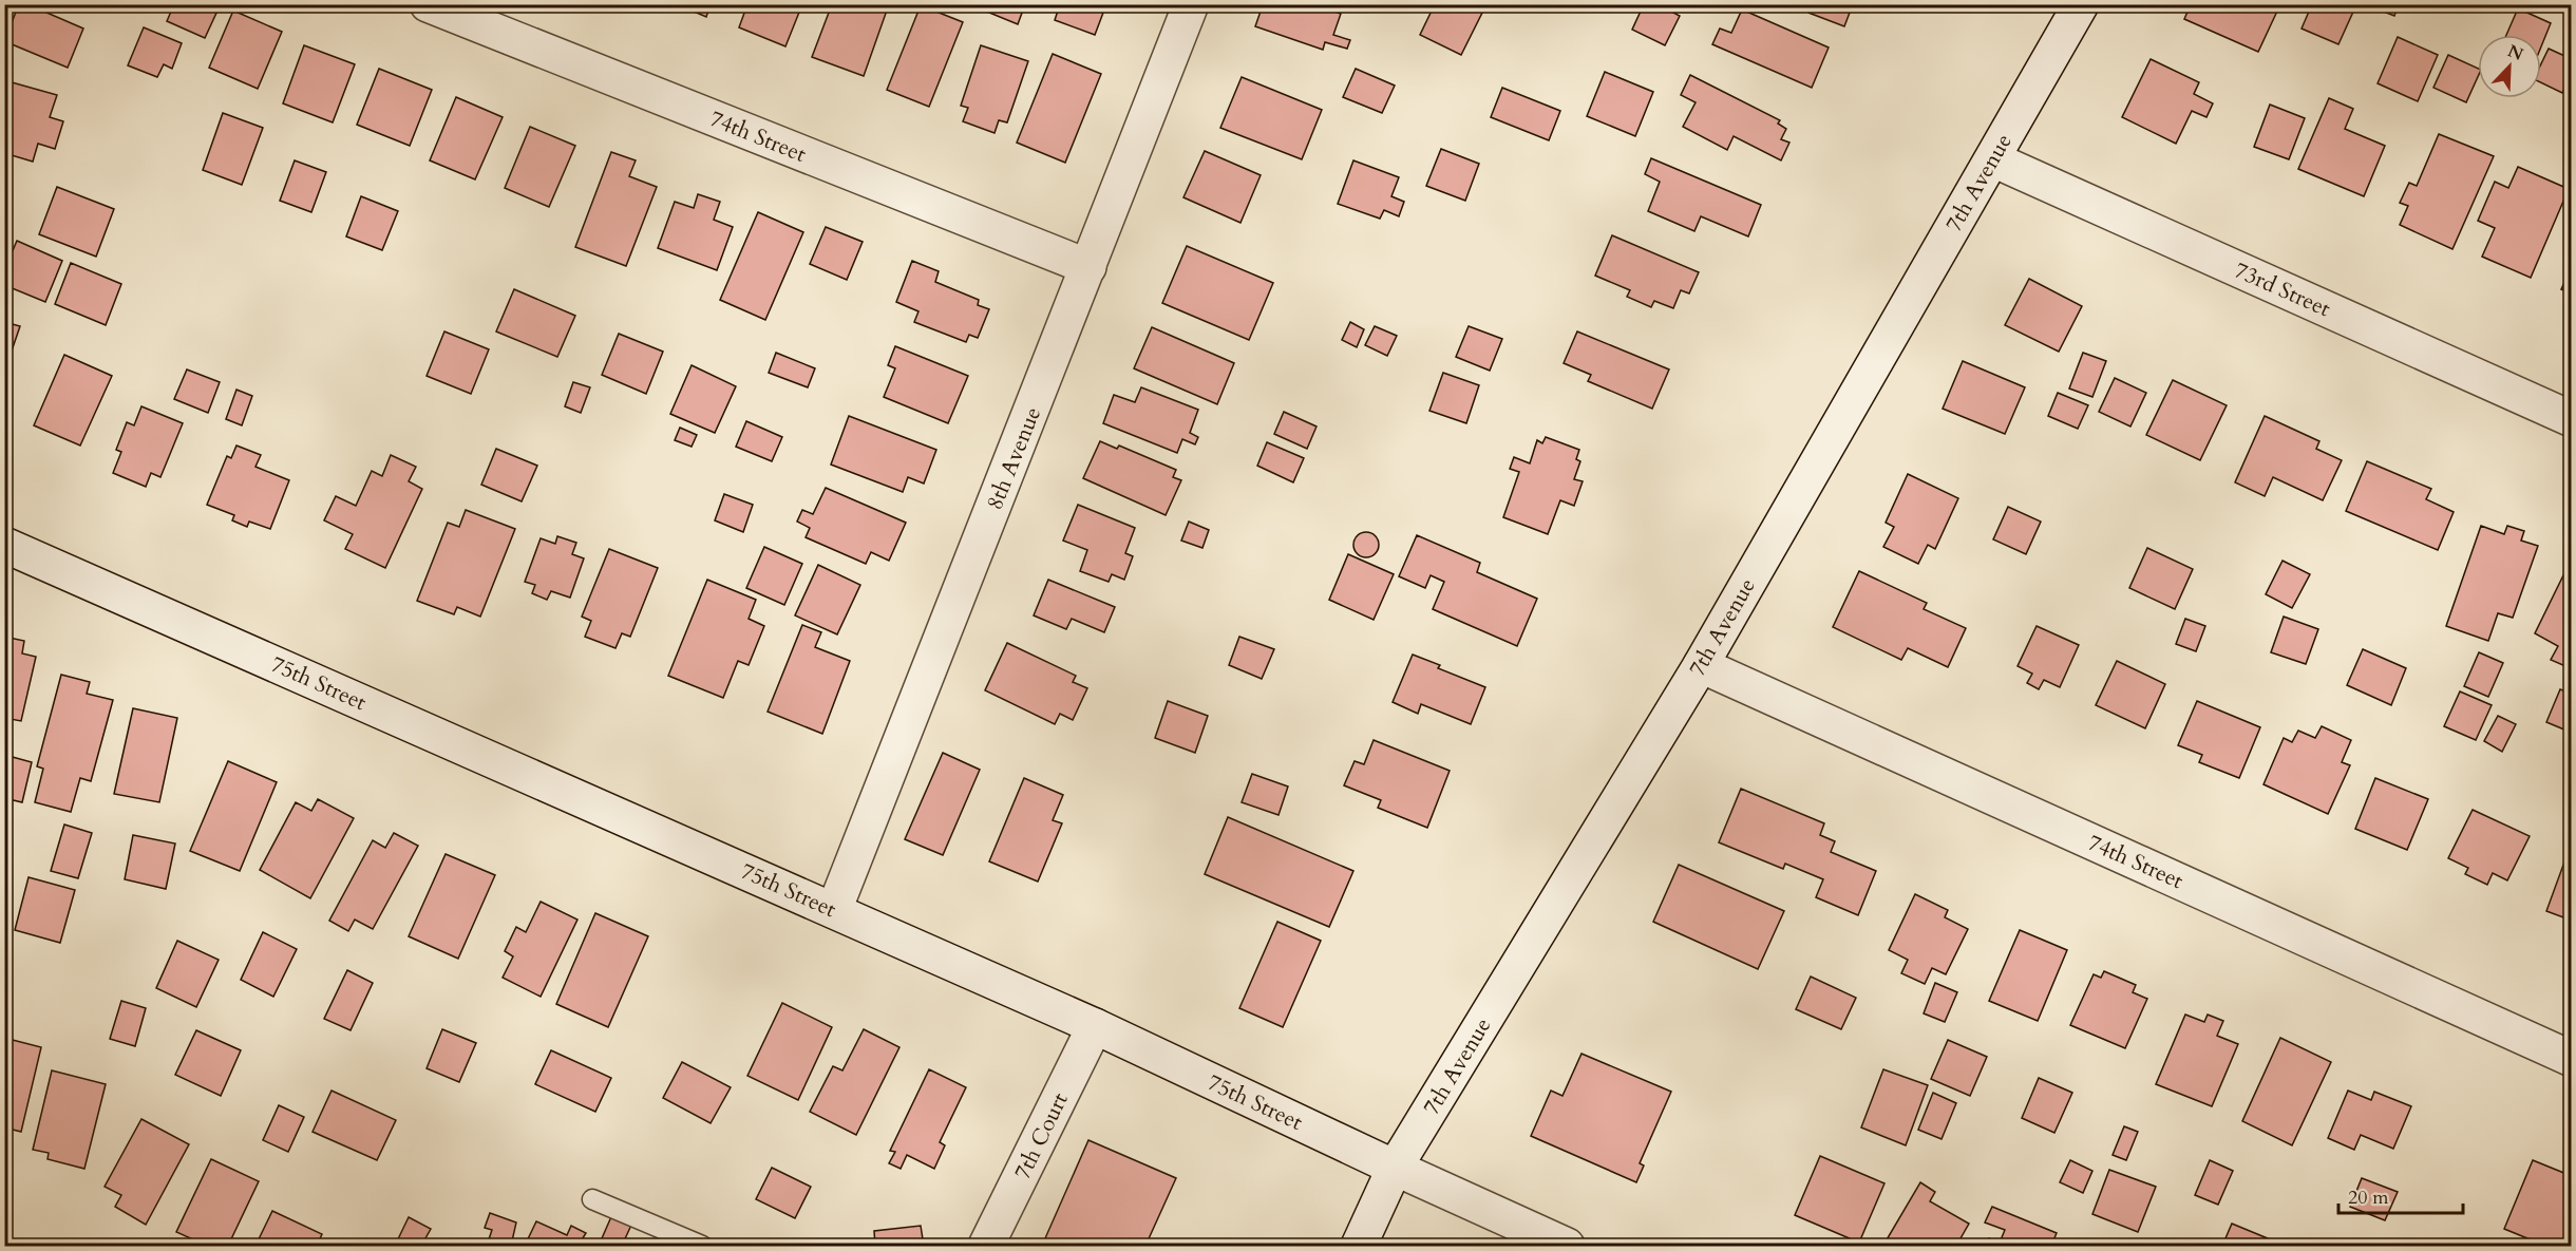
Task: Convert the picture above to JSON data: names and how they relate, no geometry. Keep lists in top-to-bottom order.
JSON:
{
  "streets": {
    "street": [
      "74th Street",
      "7th Avenue",
      "73rd Street",
      "8th Avenue",
      "75th Street",
      "7th Court"
    ]
  },
  "crossings": [
    ["74th Street", "7th Avenue"],
    ["74th Street", "8th Avenue"],
    ["7th Avenue", "73rd Street"],
    ["7th Avenue", "75th Street"],
    ["8th Avenue", "75th Street"],
    ["75th Street", "7th Court"]
  ],
  "scale_bar": "20 m",
  "north": "top right"
}
